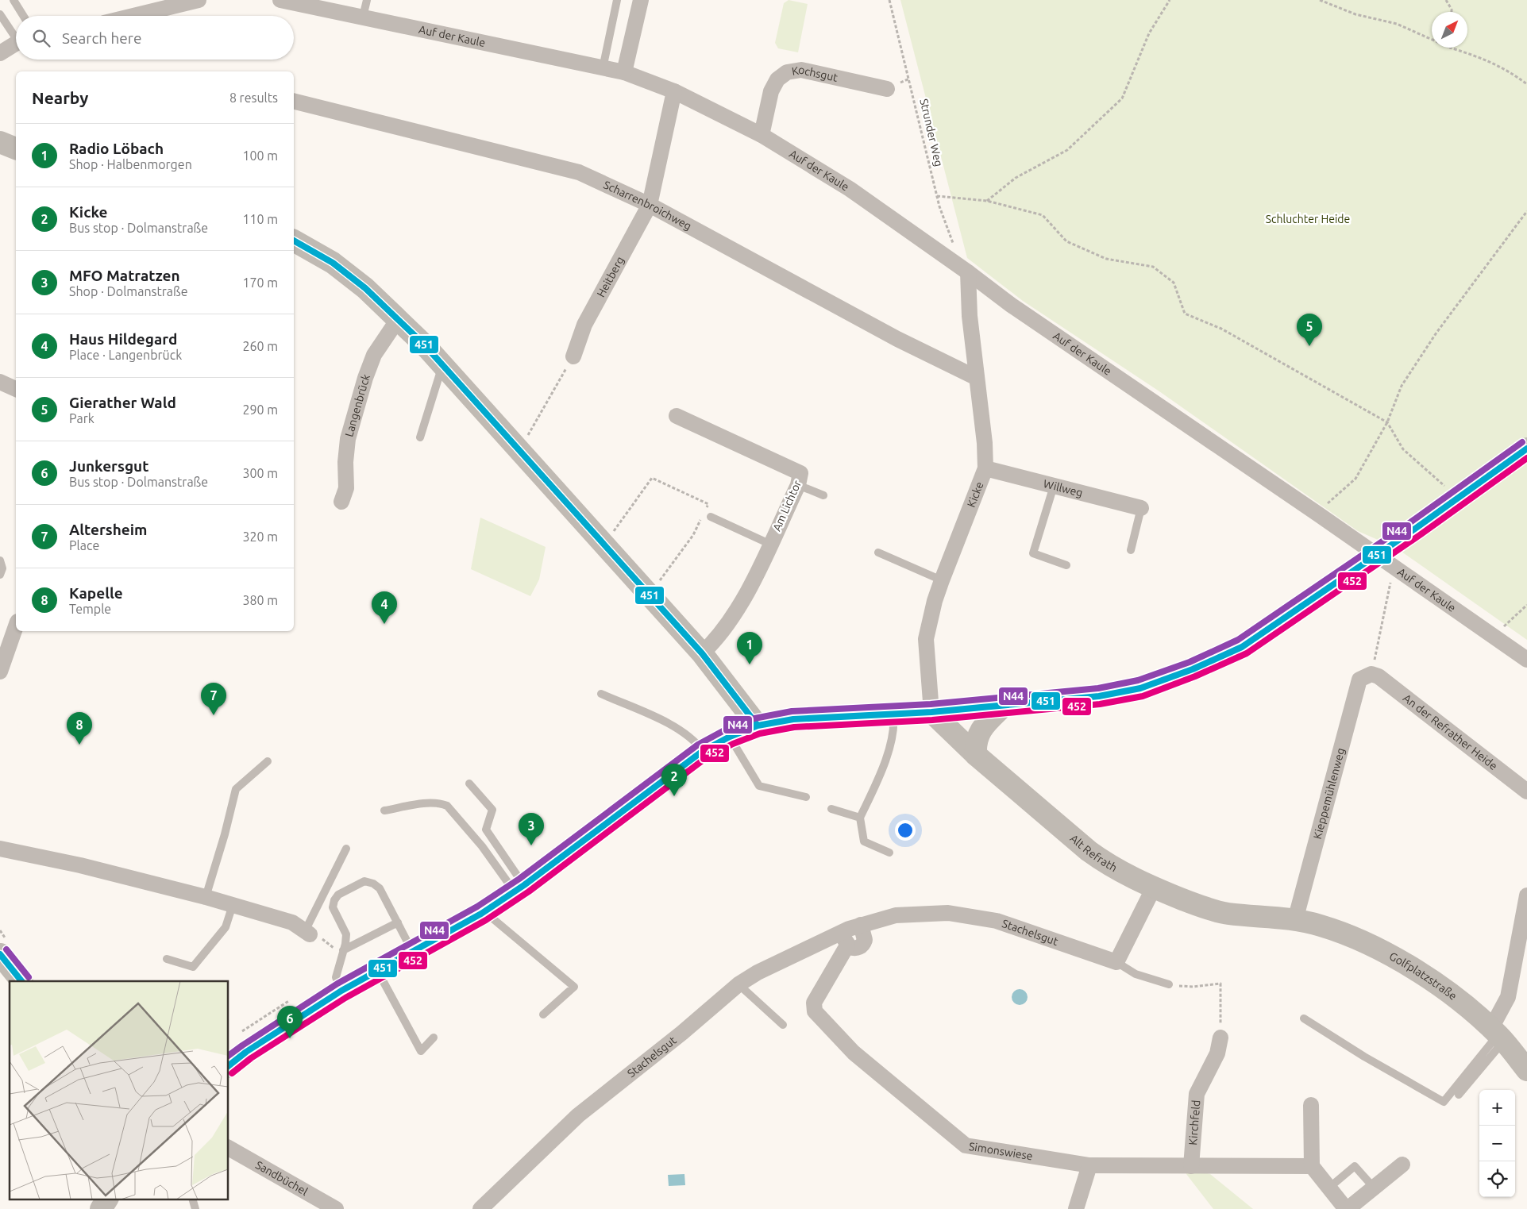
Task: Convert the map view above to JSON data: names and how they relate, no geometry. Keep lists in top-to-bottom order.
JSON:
{
  "streets": {
    "street": [
      "Auf der Kaule",
      "Kochsgut",
      "Scharrenbroichweg",
      "Heitberg",
      "Langenbrück",
      "Willweg",
      "Kicke",
      "Am Lichtor",
      "An der Refrather Heide",
      "Kieppemühlenweg",
      "Alt Refrath",
      "Stachelsgut",
      "Golfplatzstraße",
      "Kirchfeld",
      "Simonswiese",
      "Sandbüchel"
    ],
    "path": ["Strunder Weg"]
  },
  "crossings": [
    ["Auf der Kaule", "Kochsgut"],
    ["Auf der Kaule", "Strunder Weg"],
    ["Auf der Kaule", "Heitberg"],
    ["Auf der Kaule", "Kicke"],
    ["Strunder Weg", "Kicke"],
    ["Scharrenbroichweg", "Heitberg"],
    ["Scharrenbroichweg", "Kicke"],
    ["Willweg", "Kicke"],
    ["Kicke", "Alt Refrath"],
    ["An der Refrather Heide", "Kieppemühlenweg"],
    ["Kieppemühlenweg", "Alt Refrath"],
    ["Kieppemühlenweg", "Golfplatzstraße"],
    ["Alt Refrath", "Golfplatzstraße"],
    ["Stachelsgut", "Simonswiese"],
    ["Kirchfeld", "Simonswiese"]
  ],
  "parks": ["Schluchter Heide"],
  "lines": ["transit line 451", "transit line N44", "transit line 452"],
  "north": "top right",
  "page": {
    "search": "Search here",
    "heading": ["Nearby", "8 results"],
    "list": [
      {
        "mark": "1",
        "name": "Radio Löbach",
        "note": "Shop · Halbenmorgen",
        "value": "100 m"
      },
      {
        "mark": "2",
        "name": "Kicke",
        "note": "Bus stop · Dolmanstraße",
        "value": "110 m"
      },
      {
        "mark": "3",
        "name": "MFO Matratzen",
        "note": "Shop · Dolmanstraße",
        "value": "170 m"
      },
      {
        "mark": "4",
        "name": "Haus Hildegard",
        "note": "Place · Langenbrück",
        "value": "260 m"
      },
      {
        "mark": "5",
        "name": "Gierather Wald",
        "note": "Park",
        "value": "290 m"
      },
      {
        "mark": "6",
        "name": "Junkersgut",
        "note": "Bus stop · Dolmanstraße",
        "value": "300 m"
      },
      {
        "mark": "7",
        "name": "Altersheim",
        "note": "Place",
        "value": "320 m"
      },
      {
        "mark": "8",
        "name": "Kapelle",
        "note": "Temple",
        "value": "380 m"
      }
    ],
    "pins": [
      "5",
      "4",
      "1",
      "7",
      "8",
      "2",
      "3",
      "6"
    ],
    "map_buttons": ["+", "−"]
  }
}
